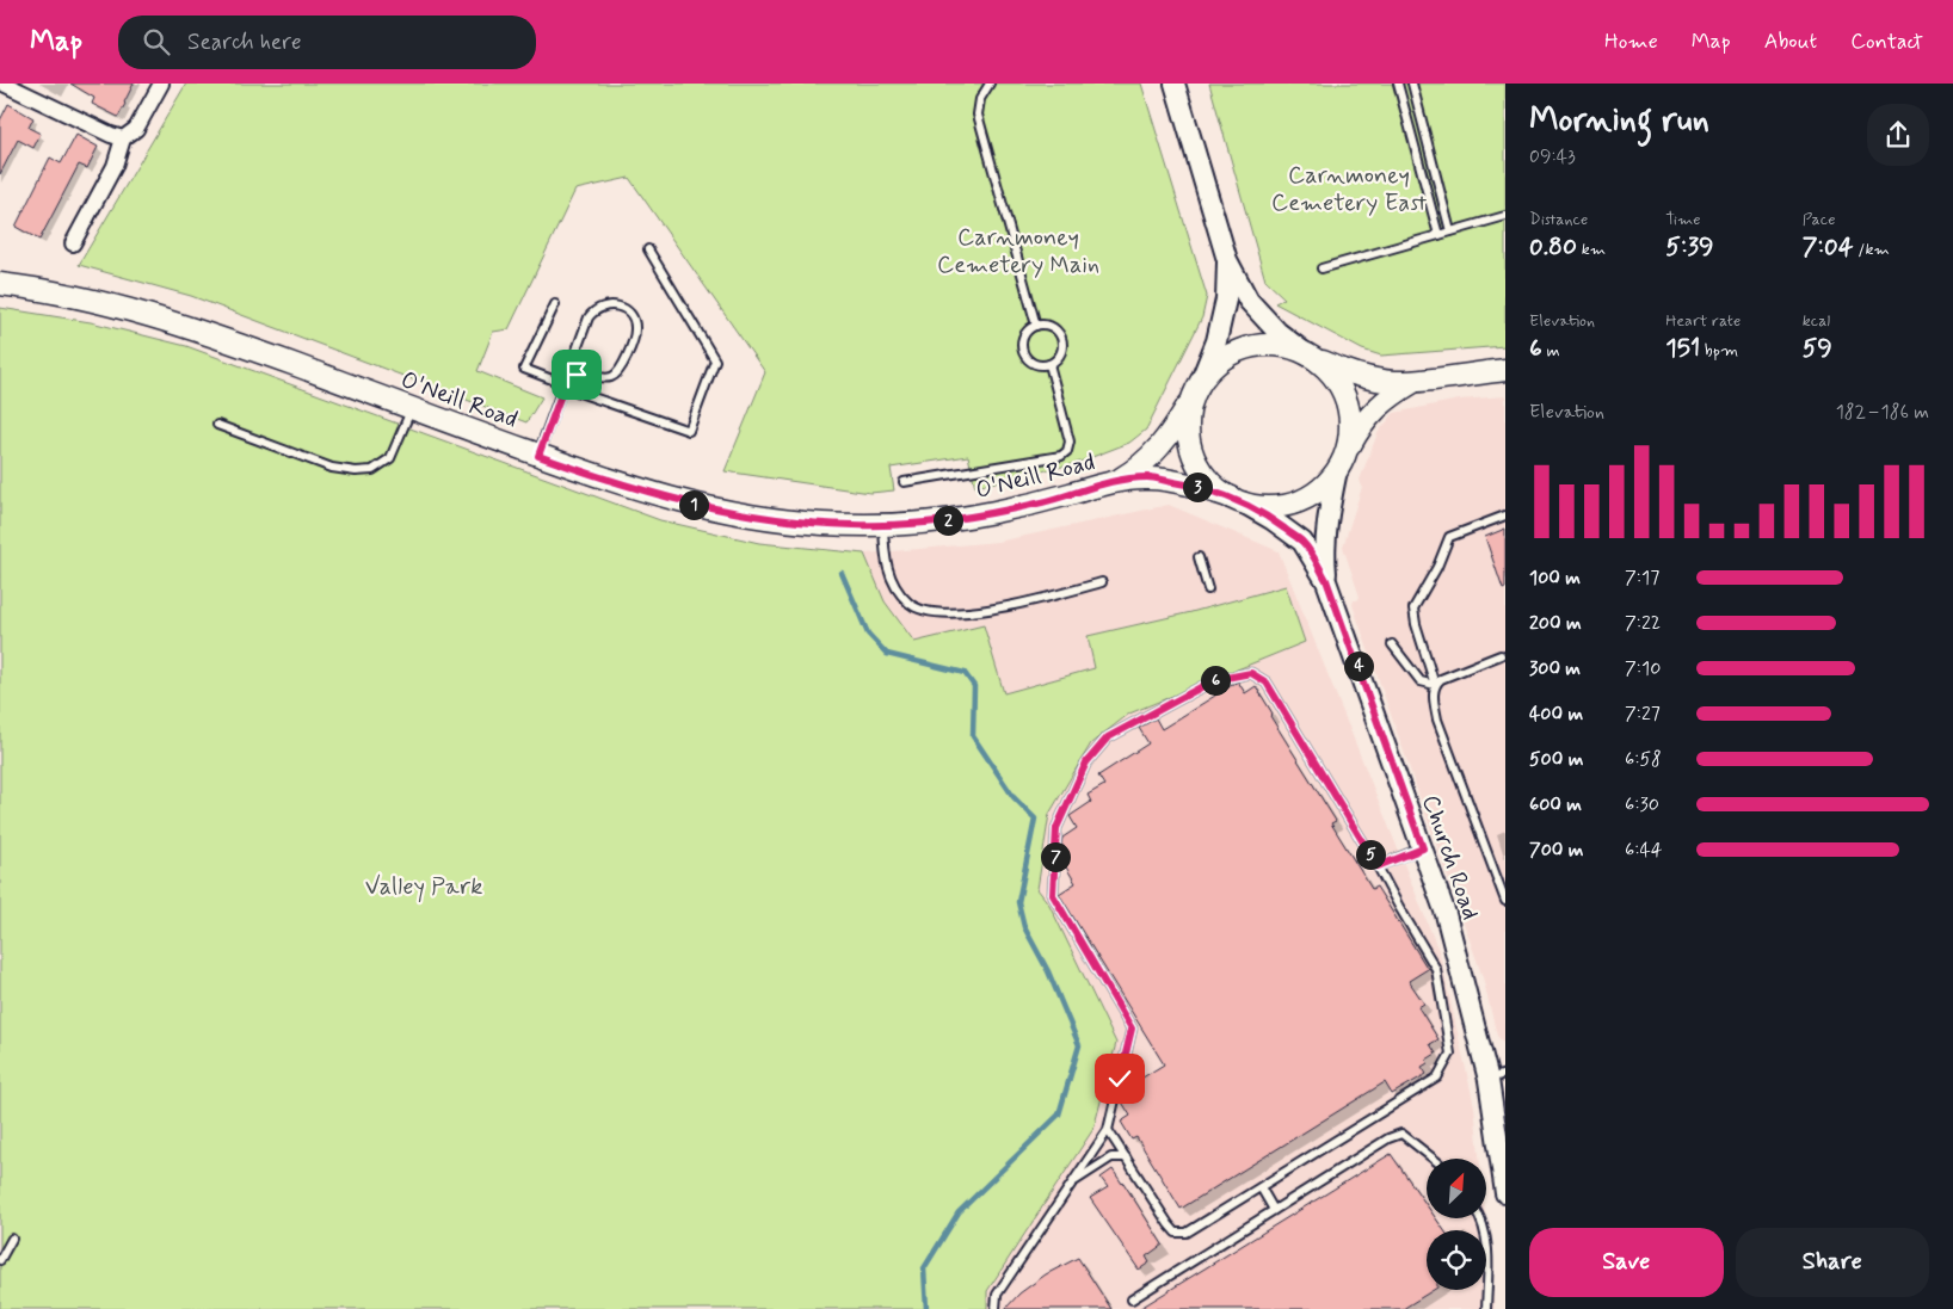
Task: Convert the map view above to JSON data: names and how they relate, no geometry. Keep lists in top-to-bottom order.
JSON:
{
  "streets": {
    "main road": ["O'Neill Road"],
    "street": ["Church Road"]
  },
  "crossings": [
    ["O'Neill Road", "Church Road"]
  ],
  "parks": ["Carnmoney Cemetery East", "Carnmoney Cemetery Main", "Valley Park"],
  "north": "top right",
  "page": {
    "header": "Map",
    "search": "Search here",
    "nav": [
      "Home",
      "Map",
      "About",
      "Contact"
    ],
    "heading": ["Morning run", "09:43"],
    "stats": [
      ["Distance", "0.80 km"],
      ["Time", "5:39"],
      ["Pace", "7:04 /km"],
      ["Elevation", "6 m"],
      ["Heart rate", "151 bpm"],
      ["kcal", "59"]
    ],
    "chart": ["Elevation", "182–186 m"],
    "pins": [
      "3",
      "1",
      "2",
      "4",
      "6",
      "5",
      "7"
    ],
    "list": [
      {
        "name": "100 m",
        "note": "7:17"
      },
      {
        "name": "200 m",
        "note": "7:22"
      },
      {
        "name": "300 m",
        "note": "7:10"
      },
      {
        "name": "400 m",
        "note": "7:27"
      },
      {
        "name": "500 m",
        "note": "6:58"
      },
      {
        "name": "600 m",
        "note": "6:30"
      },
      {
        "name": "700 m",
        "note": "6:44"
      }
    ],
    "buttons": ["Save", "Share"]
  }
}
